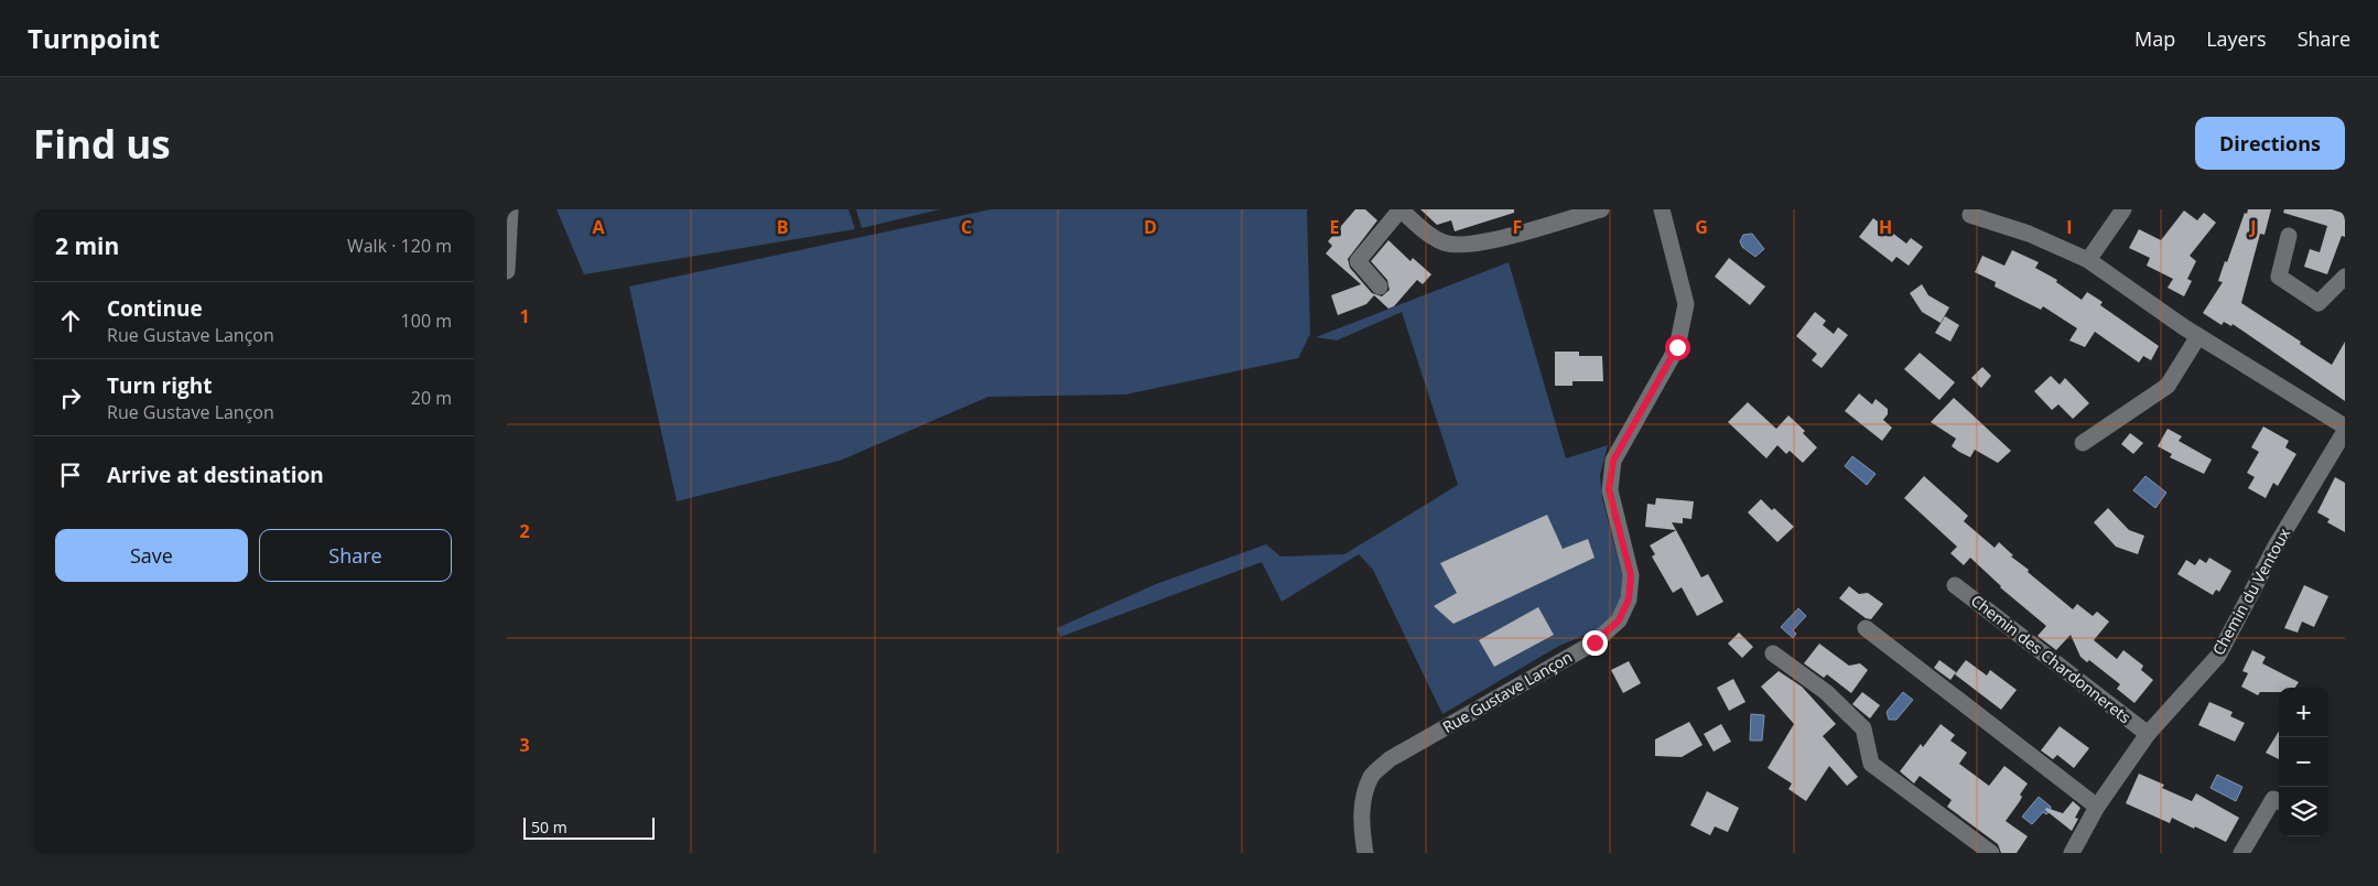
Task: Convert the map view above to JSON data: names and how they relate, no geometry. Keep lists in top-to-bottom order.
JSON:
{
  "streets": {
    "street": ["Chemin du Ventoux", "Chemin des Chardonnerets", "Rue Gustave Lançon"]
  },
  "crossings": [
    ["Chemin du Ventoux", "Chemin des Chardonnerets"]
  ],
  "scale_bar": "50 m",
  "page": {
    "header": "Turnpoint",
    "nav": ["Map", "Layers", "Share"],
    "buttons": [
      "Directions",
      ["Save", "Share"]
    ],
    "title": "Find us",
    "heading": ["2 min", "Walk · 120 m"],
    "list": [
      ["Continue", "Rue Gustave Lançon", "100 m"],
      ["Turn right", "Rue Gustave Lançon", "20 m"],
      "Arrive at destination"
    ],
    "map_buttons": ["+", "−"],
    "scale": "50 m"
  },
  "grid": {
    "columns": [
      "A",
      "B",
      "C",
      "D",
      "E",
      "F",
      "G",
      "H",
      "I",
      "J"
    ],
    "rows": ["1", "2", "3"]
  }
}
